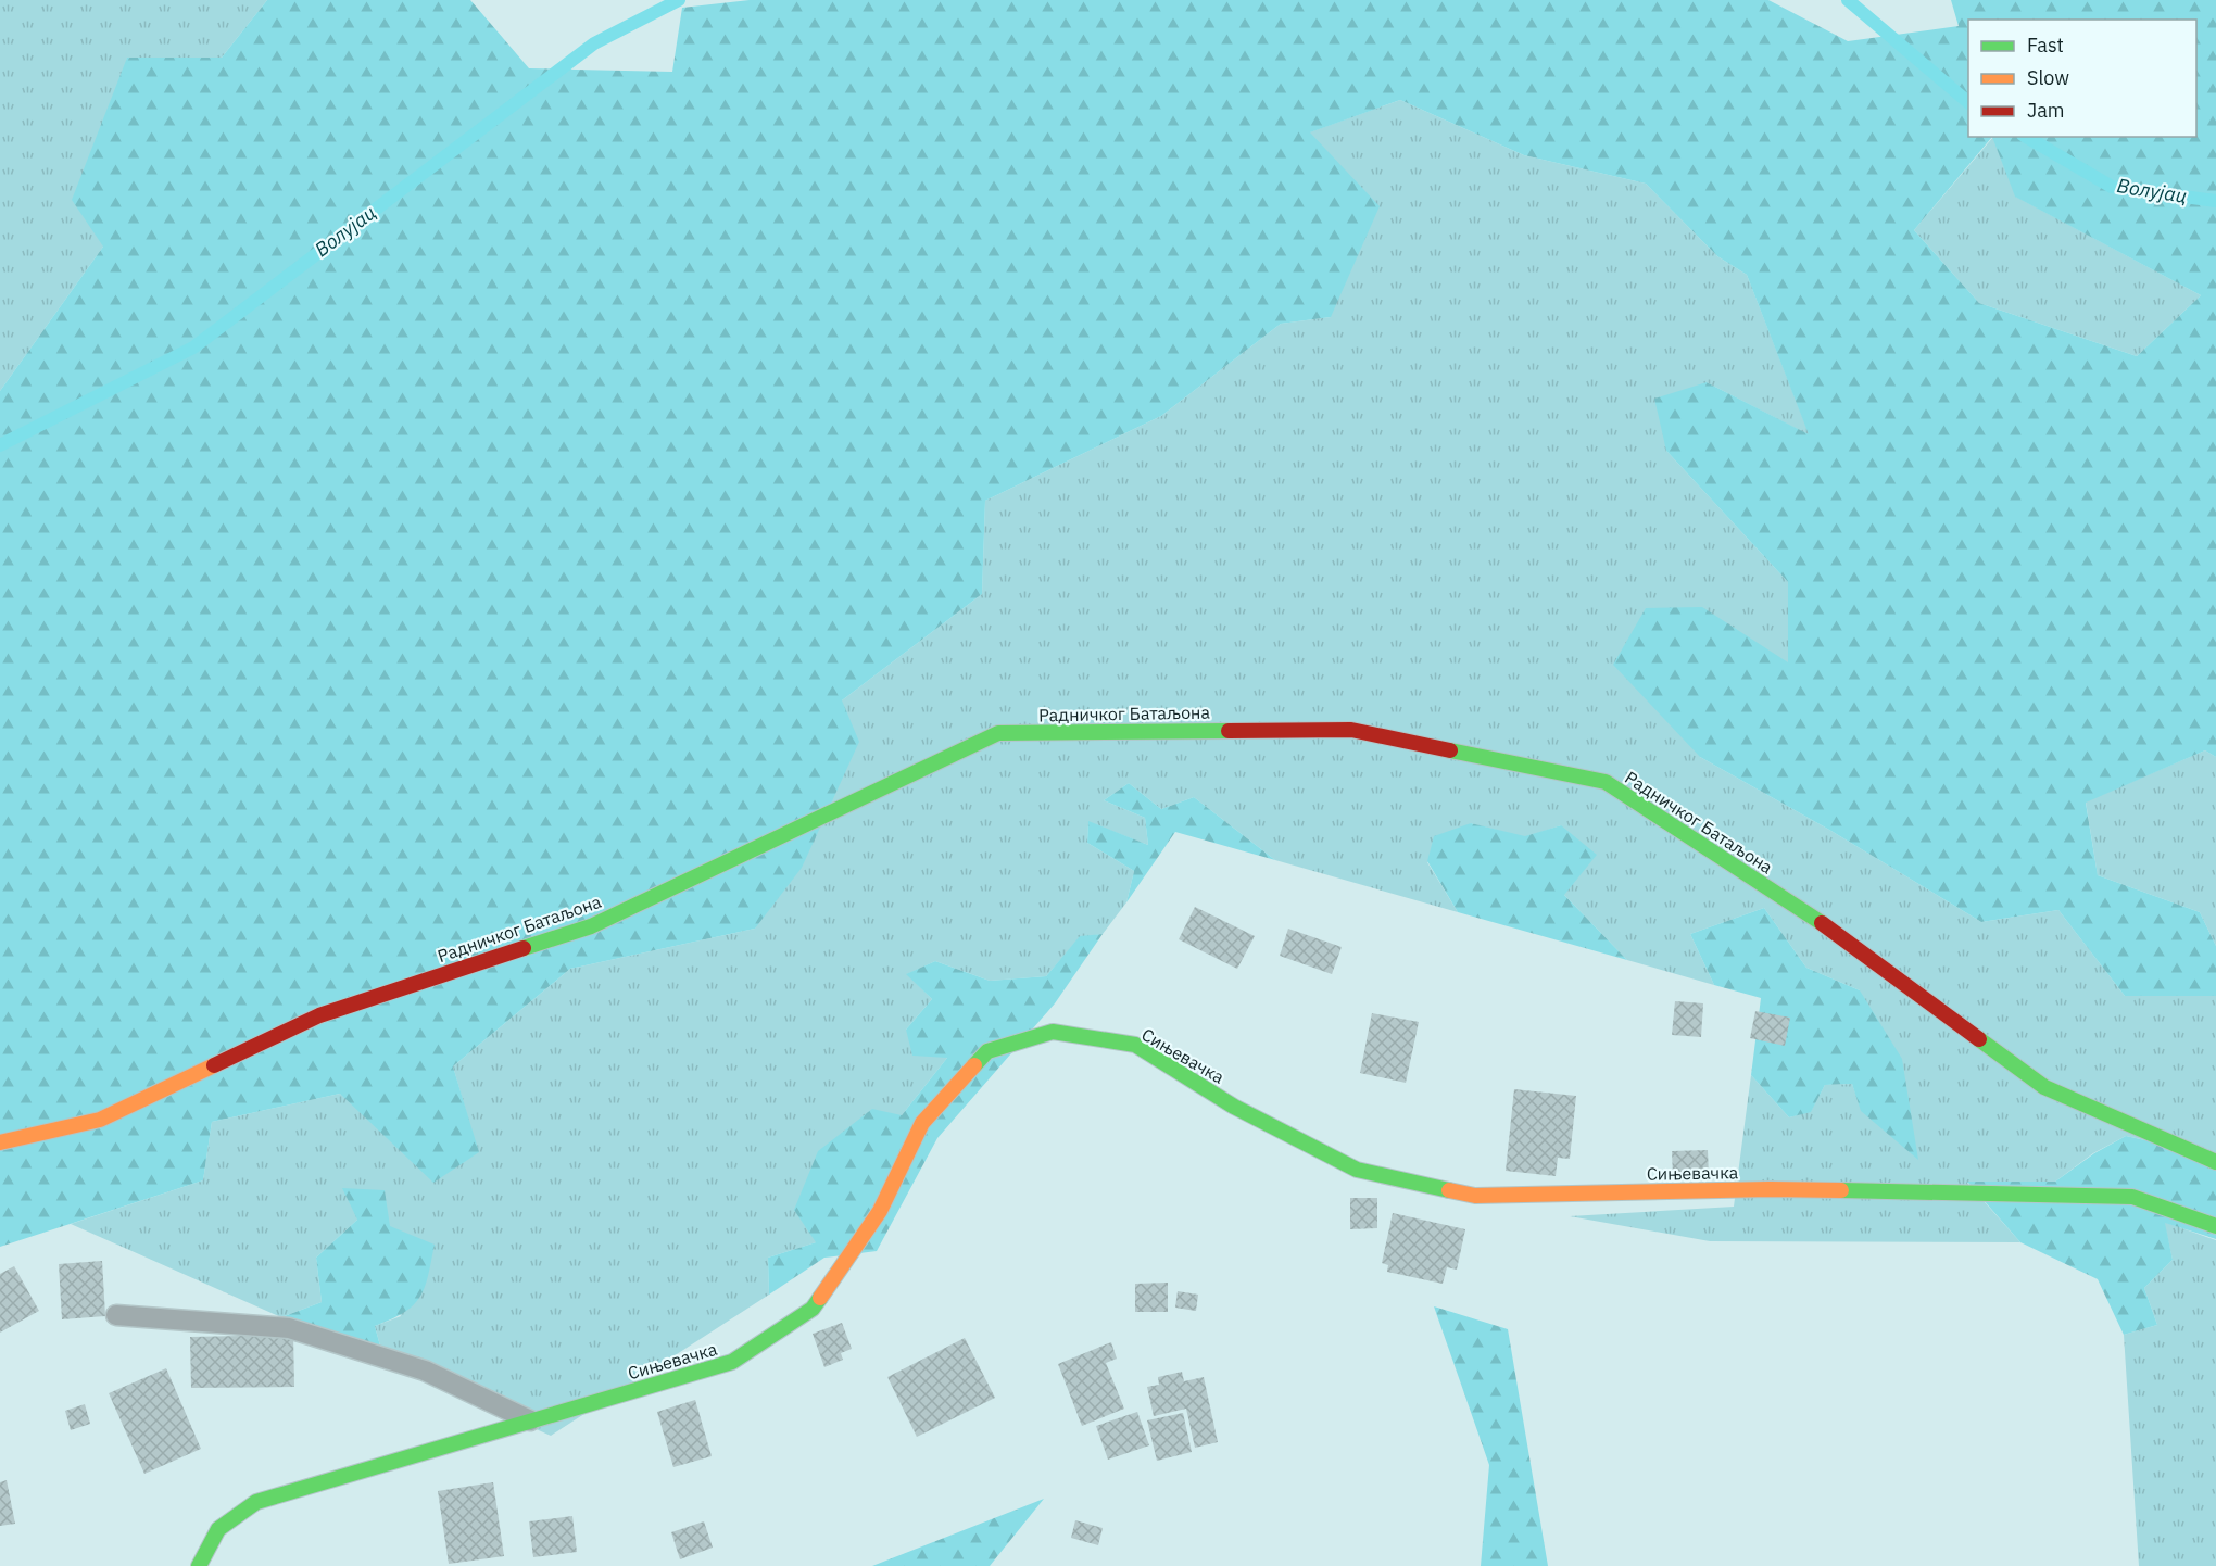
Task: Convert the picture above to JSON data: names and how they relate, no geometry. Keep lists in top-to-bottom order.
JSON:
{
  "streets": {
    "street": ["Радничког Батаљона", "Сињевачка"]
  },
  "water": ["Волујац"],
  "legend": ["Fast", "Slow", "Jam"]
}
